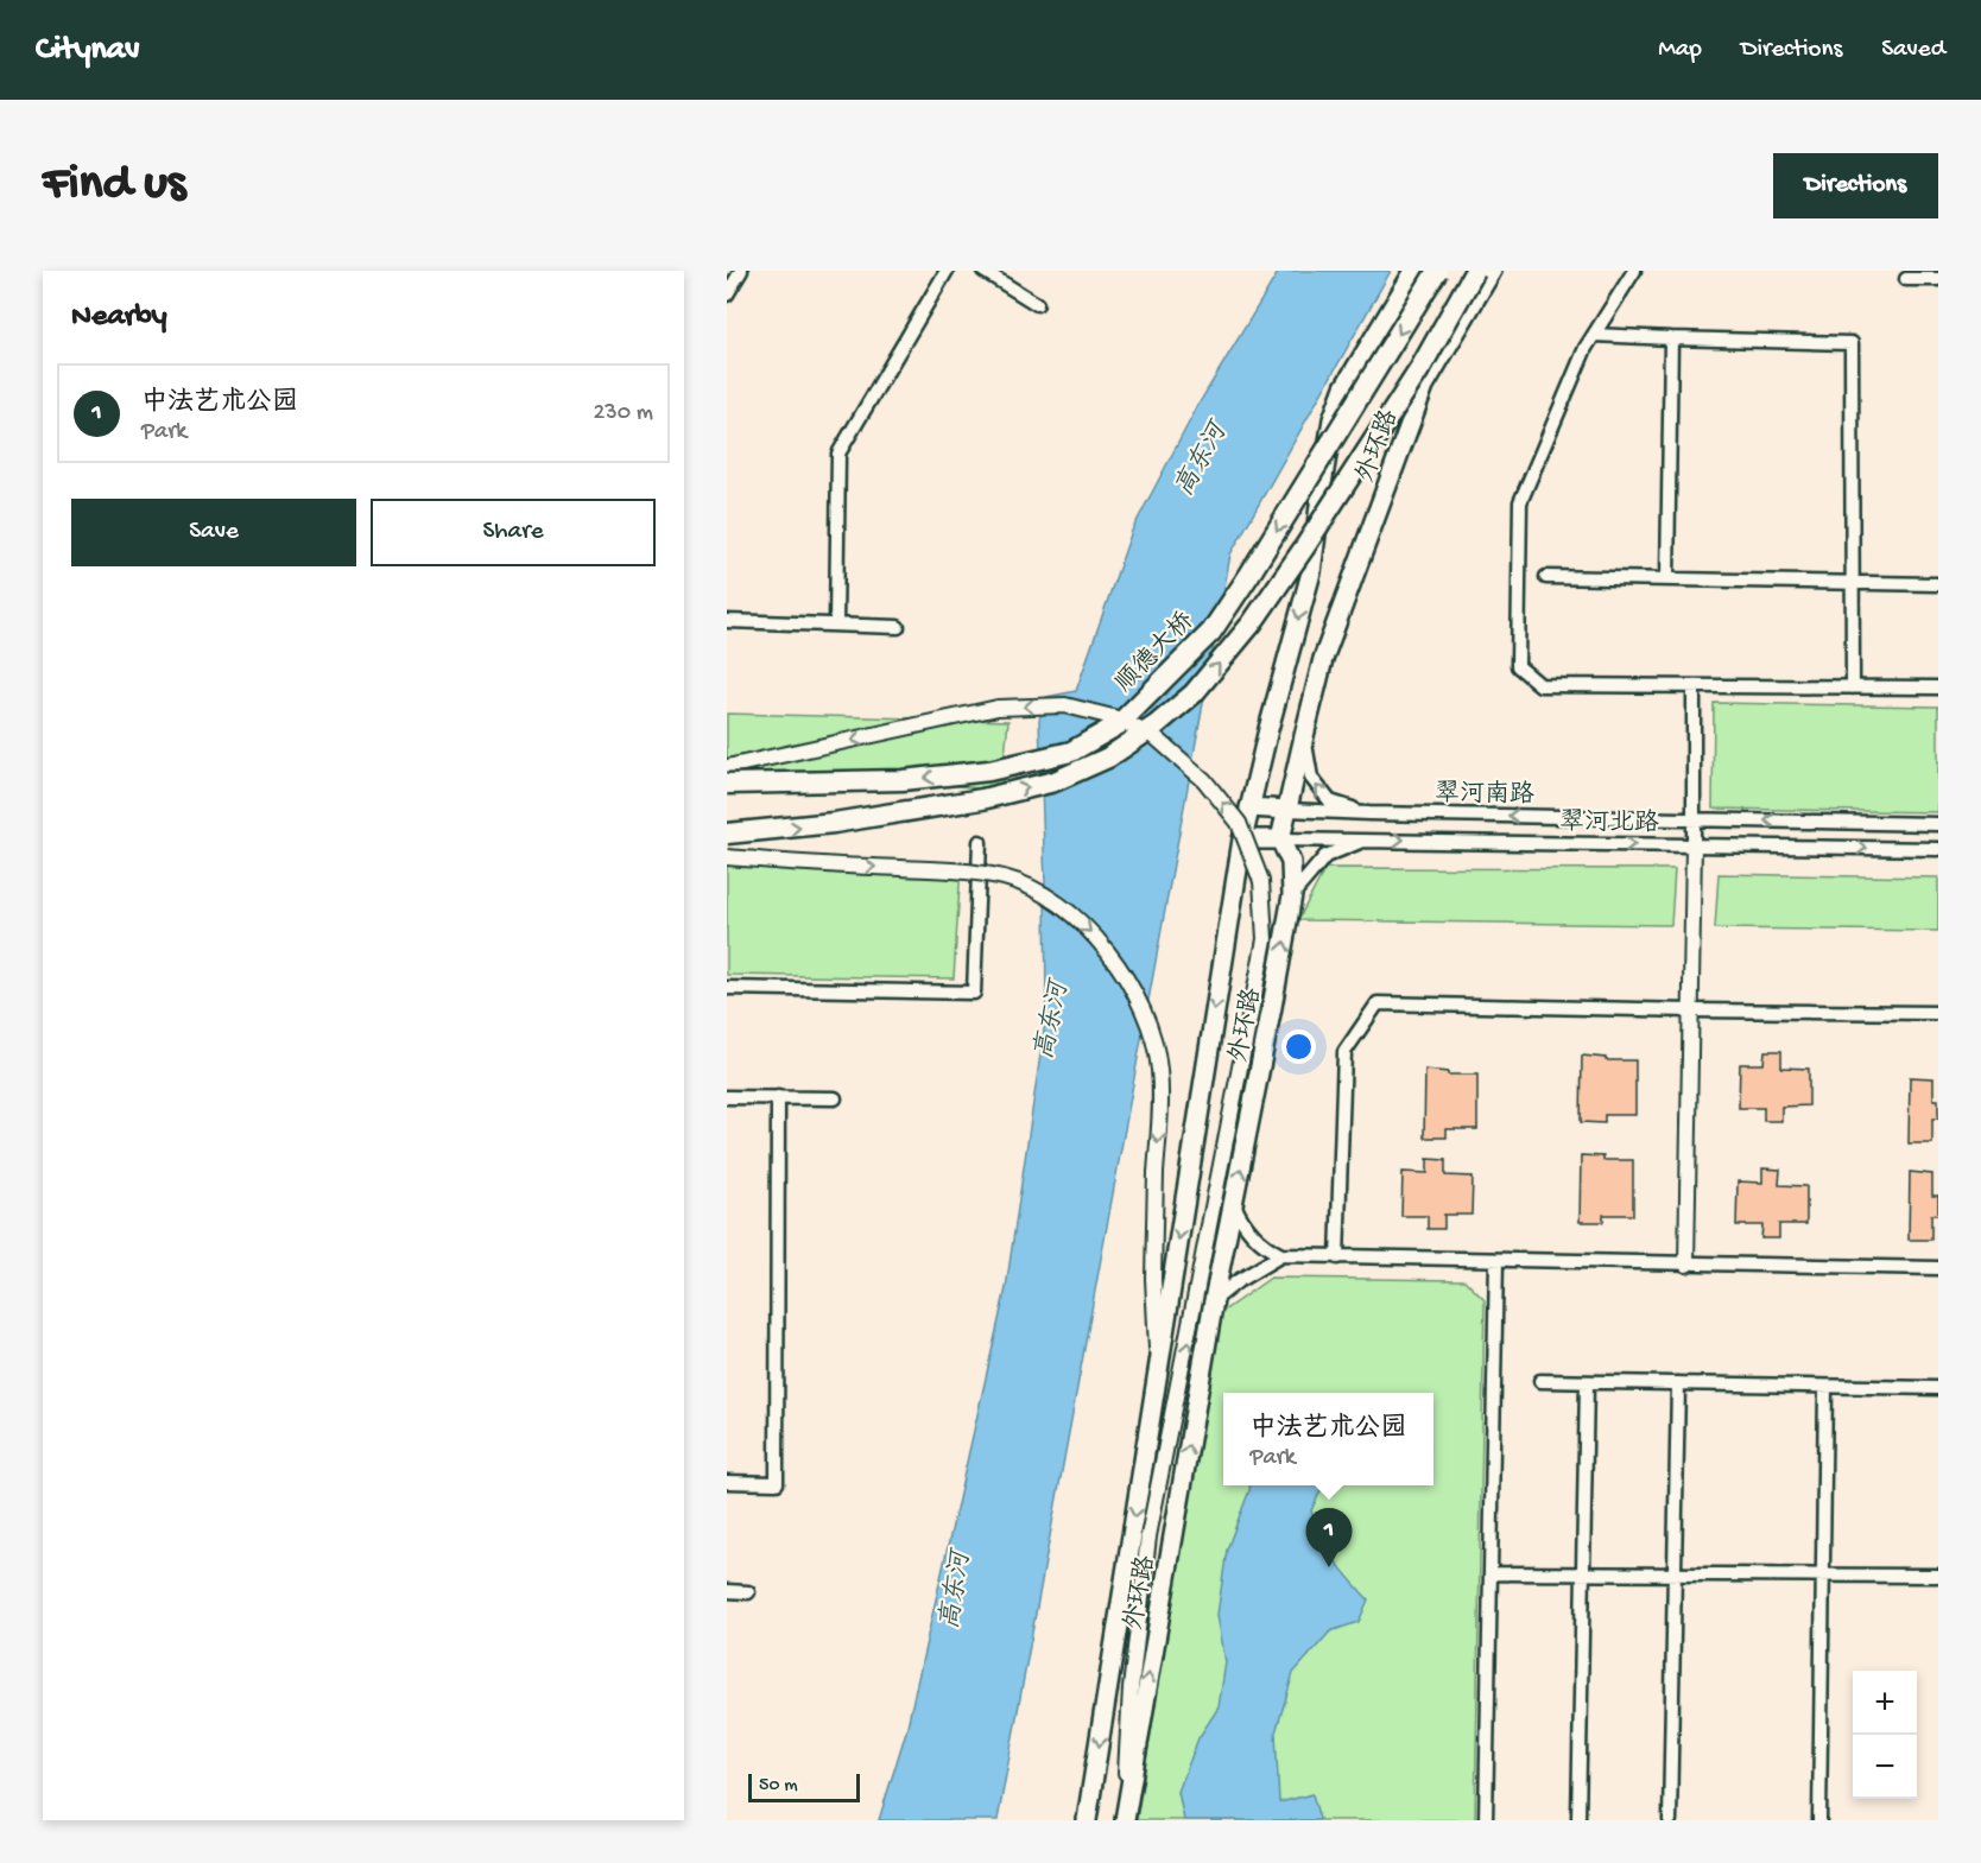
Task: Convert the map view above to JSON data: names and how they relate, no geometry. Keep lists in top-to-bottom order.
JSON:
{
  "streets": {
    "main road": ["外环路", "顺德大桥"],
    "street": ["翠河南路", "翠河北路"]
  },
  "crossings": [
    ["外环路", "翠河南路"],
    ["外环路", "翠河北路"]
  ],
  "one_way": ["翠河南路", "翠河北路"],
  "water": ["高东河"],
  "scale_bar": "50 m",
  "page": {
    "header": "Citynav",
    "nav": ["Map", "Directions", "Saved"],
    "buttons": [
      "Directions",
      ["Save", "Share"]
    ],
    "title": "Find us",
    "heading": "Nearby",
    "list": [
      {
        "mark": "1",
        "name": "中法艺术公园",
        "note": "Park",
        "value": "230 m"
      }
    ],
    "popup": ["中法艺术公园", "Park"],
    "pins": "1",
    "map_buttons": ["+", "−"],
    "scale": "50 m"
  }
}
